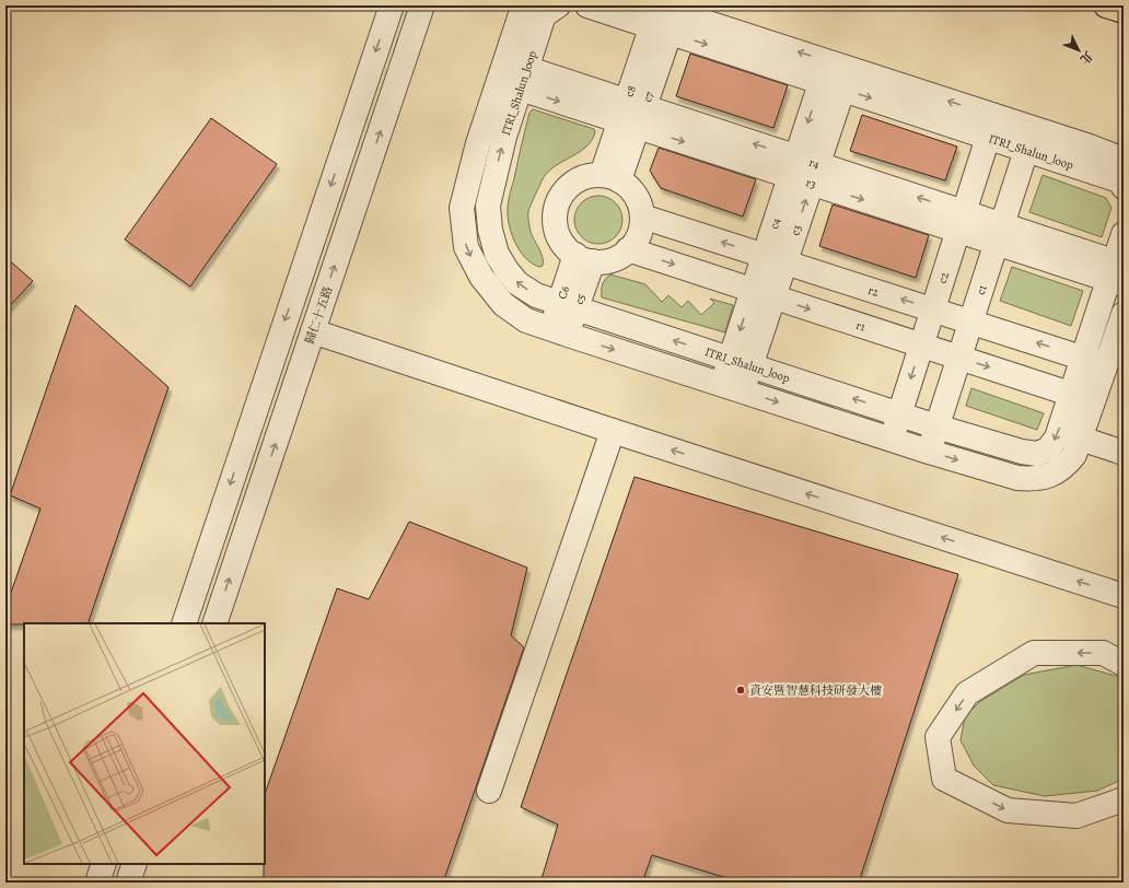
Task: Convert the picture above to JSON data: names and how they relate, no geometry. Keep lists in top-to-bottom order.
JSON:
{
  "streets": {
    "street": [
      "c8",
      "ITRI_Shalun_loop",
      "r3",
      "c3",
      "c2",
      "c1",
      "r2",
      "c5",
      "歸仁十五路",
      "r1"
    ]
  },
  "crossings": [
    ["c8", "ITRI_Shalun_loop"],
    ["c8", "r3"],
    ["ITRI_Shalun_loop", "r3"],
    ["ITRI_Shalun_loop", "c3"],
    ["ITRI_Shalun_loop", "c2"],
    ["ITRI_Shalun_loop", "c1"],
    ["ITRI_Shalun_loop", "r2"],
    ["ITRI_Shalun_loop", "c5"],
    ["ITRI_Shalun_loop", "r1"],
    ["r3", "c3"],
    ["r3", "c2"],
    ["r3", "c1"],
    ["c3", "r2"],
    ["c2", "r2"],
    ["c2", "r1"],
    ["c1", "r2"],
    ["c1", "r1"],
    ["r2", "c5"],
    ["r2", "r1"],
    ["c5", "r1"]
  ],
  "places": ["資安暨智慧科技研發大樓"],
  "north": "bottom right"
}
